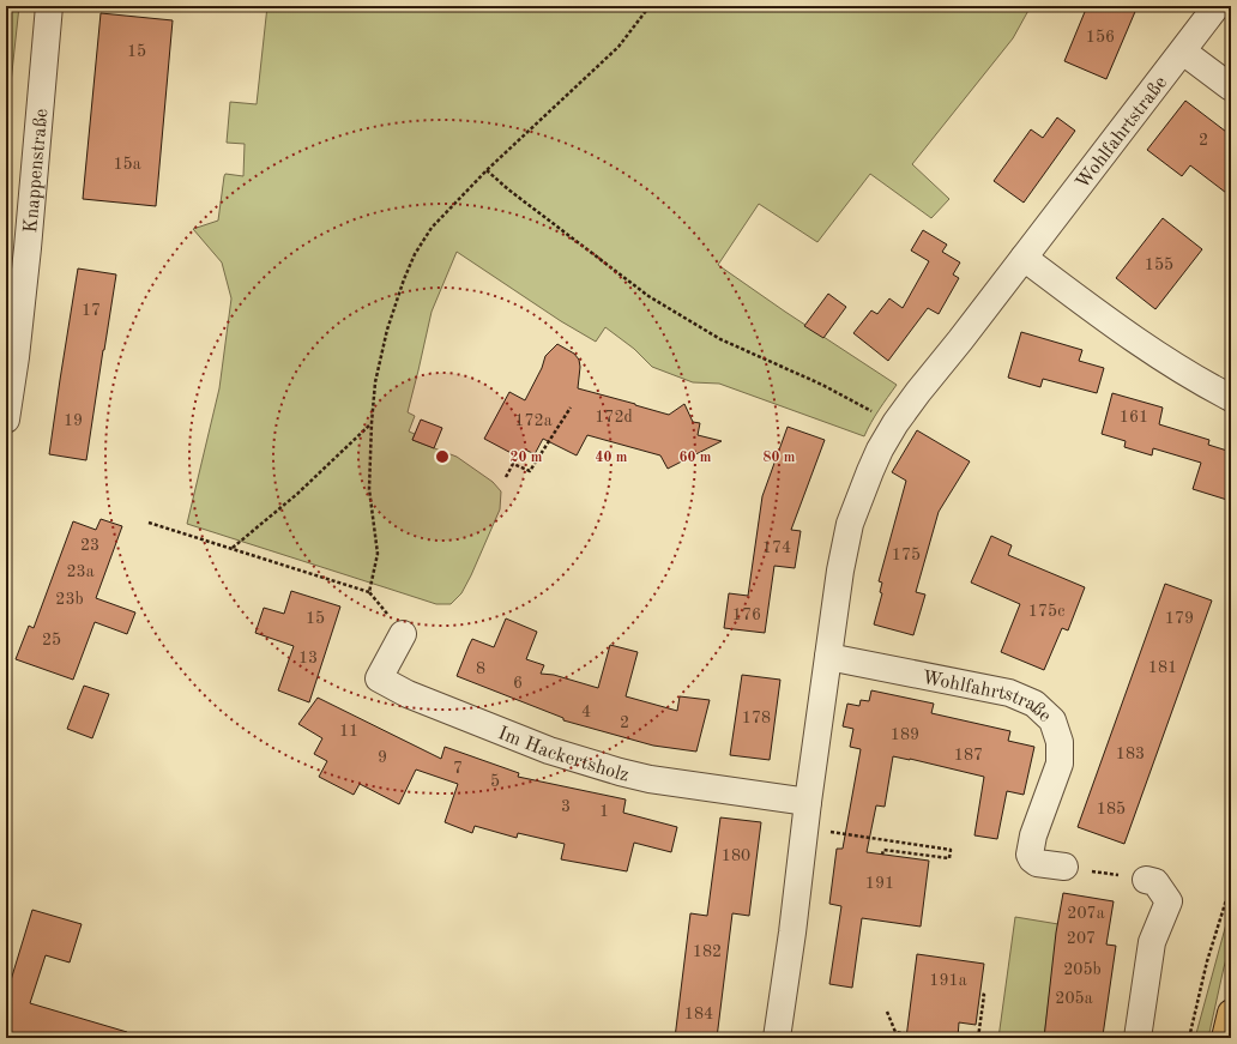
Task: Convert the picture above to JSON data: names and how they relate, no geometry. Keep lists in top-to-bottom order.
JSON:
{
  "streets": {
    "street": ["Wohlfahrtstraße", "Knappenstraße", "Im Hackertsholz"]
  },
  "crossings": [
    ["Wohlfahrtstraße", "Im Hackertsholz"]
  ],
  "house_numbers": [
    "156",
    "15",
    "2",
    "15a",
    "155",
    "17",
    "172d",
    "161",
    "19",
    "172a",
    "23",
    "174",
    "175",
    "23a",
    "23b",
    "175c",
    "176",
    "15",
    "179",
    "25",
    "13",
    "181",
    "8",
    "6",
    "4",
    "178",
    "2",
    "11",
    "189",
    "183",
    "187",
    "9",
    "7",
    "5",
    "3",
    "185",
    "1",
    "180",
    "191",
    "207a",
    "207",
    "182",
    "205b",
    "191a",
    "205a",
    "184"
  ],
  "rings": [
    "20 m",
    "40 m",
    "60 m",
    "80 m"
  ]
}
